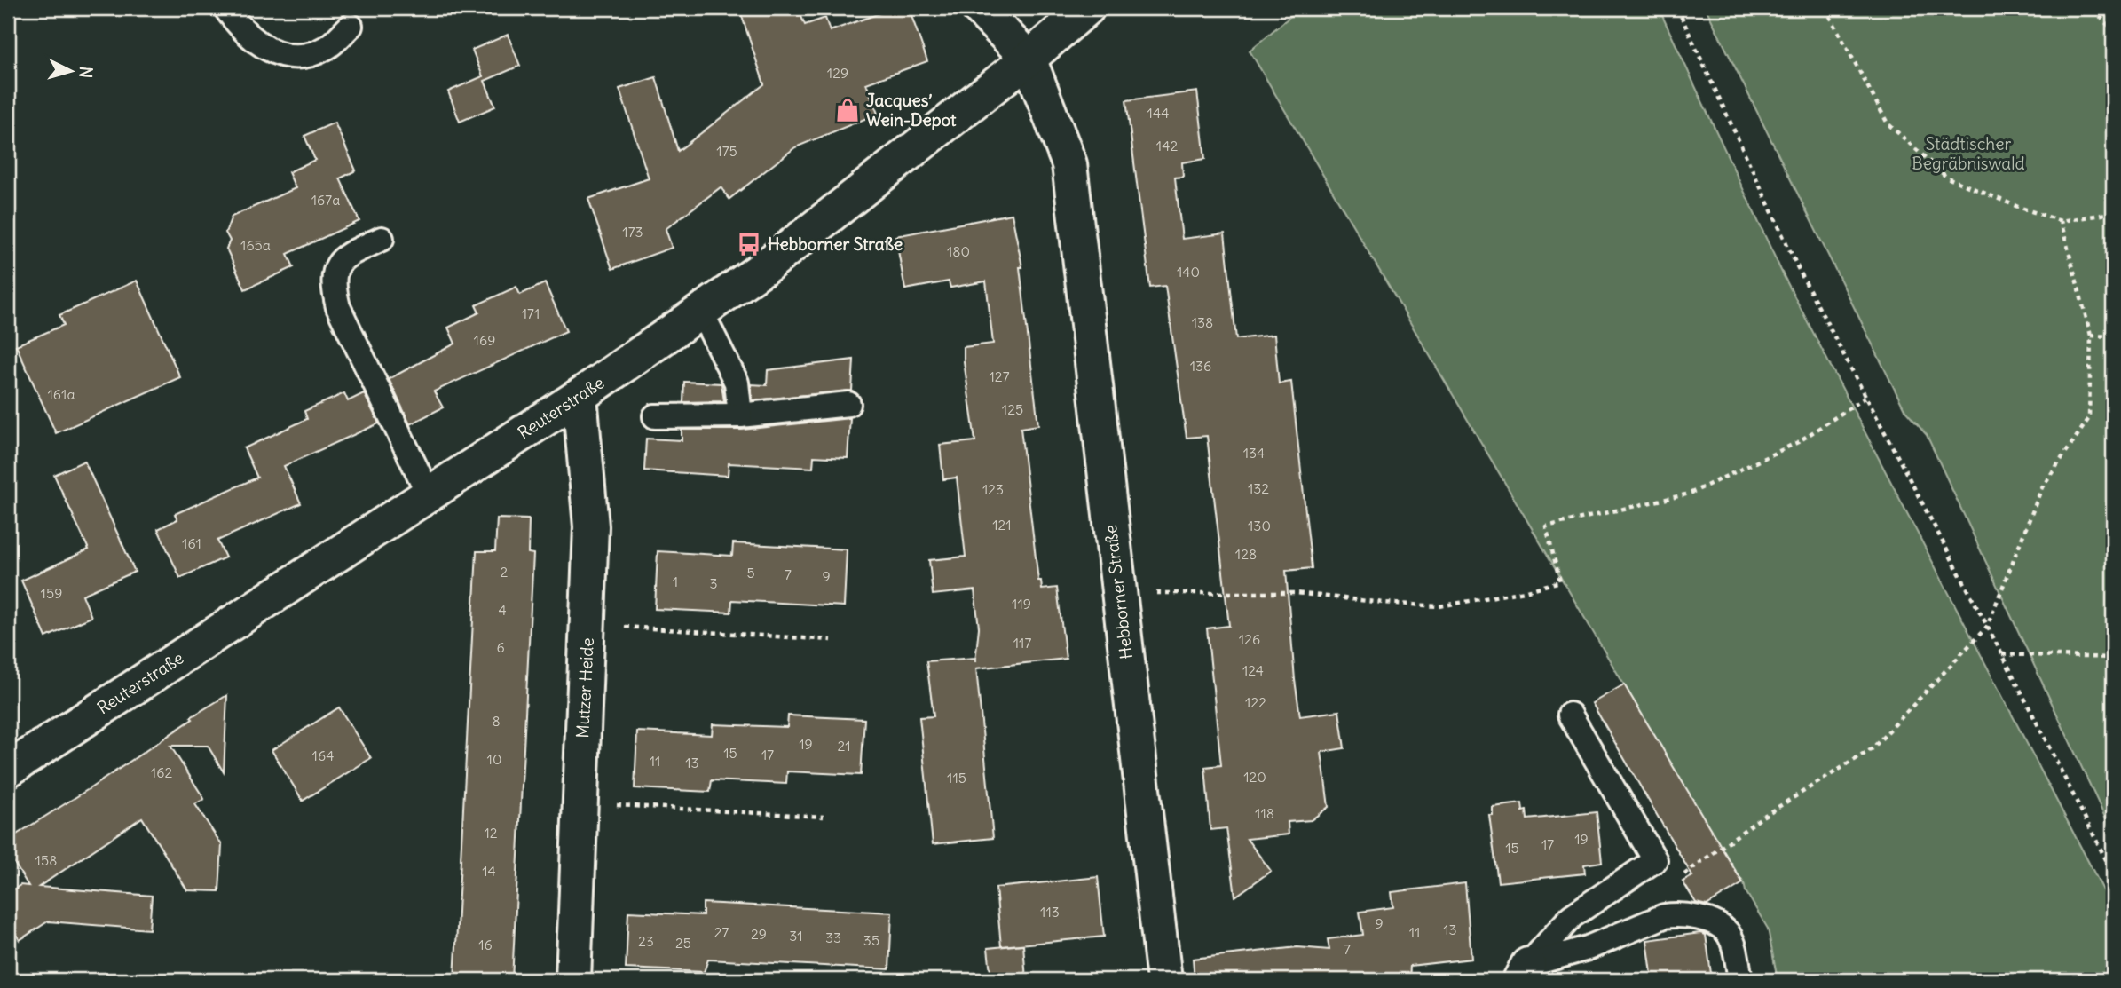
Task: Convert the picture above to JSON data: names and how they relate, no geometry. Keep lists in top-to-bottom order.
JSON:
{
  "streets": {
    "street": ["Reuterstraße", "Hebborner Straße", "Mutzer Heide"]
  },
  "crossings": [
    ["Reuterstraße", "Hebborner Straße"],
    ["Reuterstraße", "Mutzer Heide"]
  ],
  "parks": ["Städtischer Begräbniswald"],
  "places": {
    "shop": ["Jacques’ Wein-Depot"],
    "bus stop": ["Hebborner Straße"]
  },
  "house_numbers": [
    "129",
    "144",
    "142",
    "175",
    "167a",
    "173",
    "165a",
    "180",
    "140",
    "171",
    "138",
    "169",
    "136",
    "127",
    "161a",
    "125",
    "134",
    "132",
    "123",
    "121",
    "130",
    "161",
    "128",
    "2",
    "5",
    "7",
    "9",
    "1",
    "3",
    "159",
    "119",
    "4",
    "126",
    "117",
    "6",
    "124",
    "122",
    "8",
    "19",
    "21",
    "15",
    "17",
    "164",
    "10",
    "11",
    "13",
    "162",
    "120",
    "115",
    "118",
    "12",
    "19",
    "17",
    "15",
    "158",
    "14",
    "113",
    "9",
    "13",
    "27",
    "11",
    "29",
    "31",
    "33",
    "35",
    "23",
    "25",
    "16",
    "7"
  ],
  "north": "right"
}
